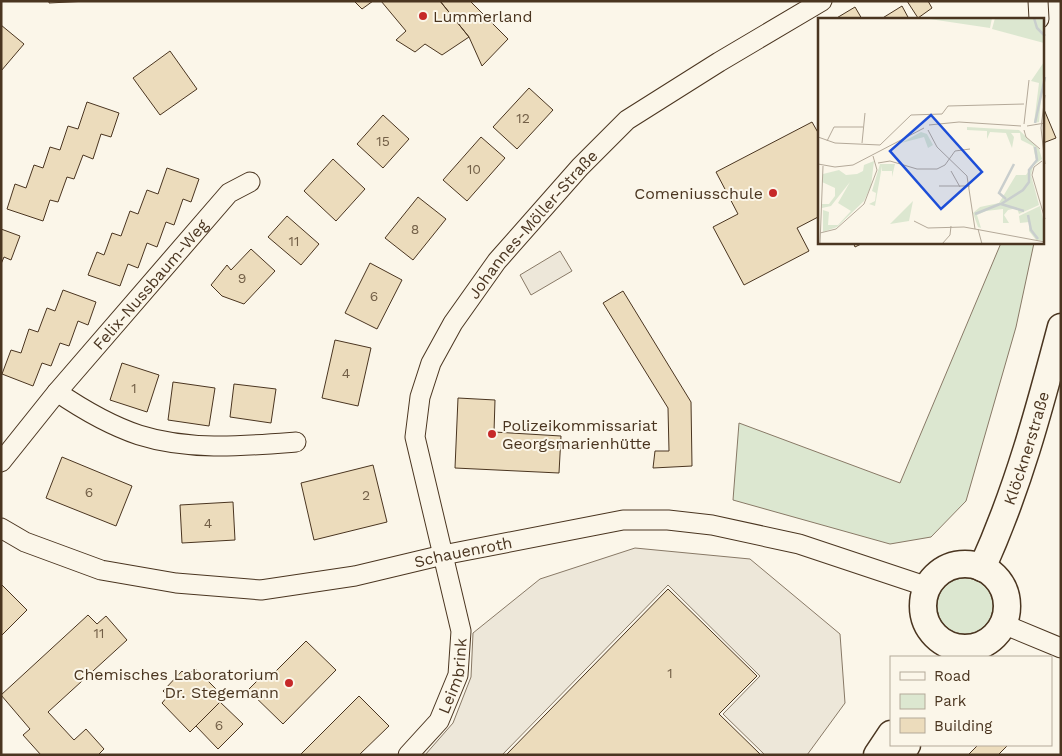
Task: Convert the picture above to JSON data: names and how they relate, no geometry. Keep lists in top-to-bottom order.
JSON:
{
  "streets": {
    "main road": ["Klöcknerstraße"],
    "street": [
      "Johannes-Möller-Straße",
      "Felix-Nussbaum-Weg",
      "Schauenroth",
      "Leimbrink"
    ]
  },
  "crossings": [
    ["Johannes-Möller-Straße", "Schauenroth"],
    ["Johannes-Möller-Straße", "Leimbrink"],
    ["Klöcknerstraße", "Schauenroth"],
    ["Schauenroth", "Leimbrink"]
  ],
  "places": [
    "Lummerland",
    "Comeniusschule",
    "Polizeikommissariat Georgsmarienhütte",
    "Chemisches Laboratorium Dr. Stegemann"
  ],
  "house_numbers": [
    "12",
    "15",
    "10",
    "8",
    "11",
    "9",
    "6",
    "4",
    "1",
    "6",
    "2",
    "4",
    "11",
    "1",
    "6"
  ],
  "legend": ["Road", "Park", "Building"]
}
